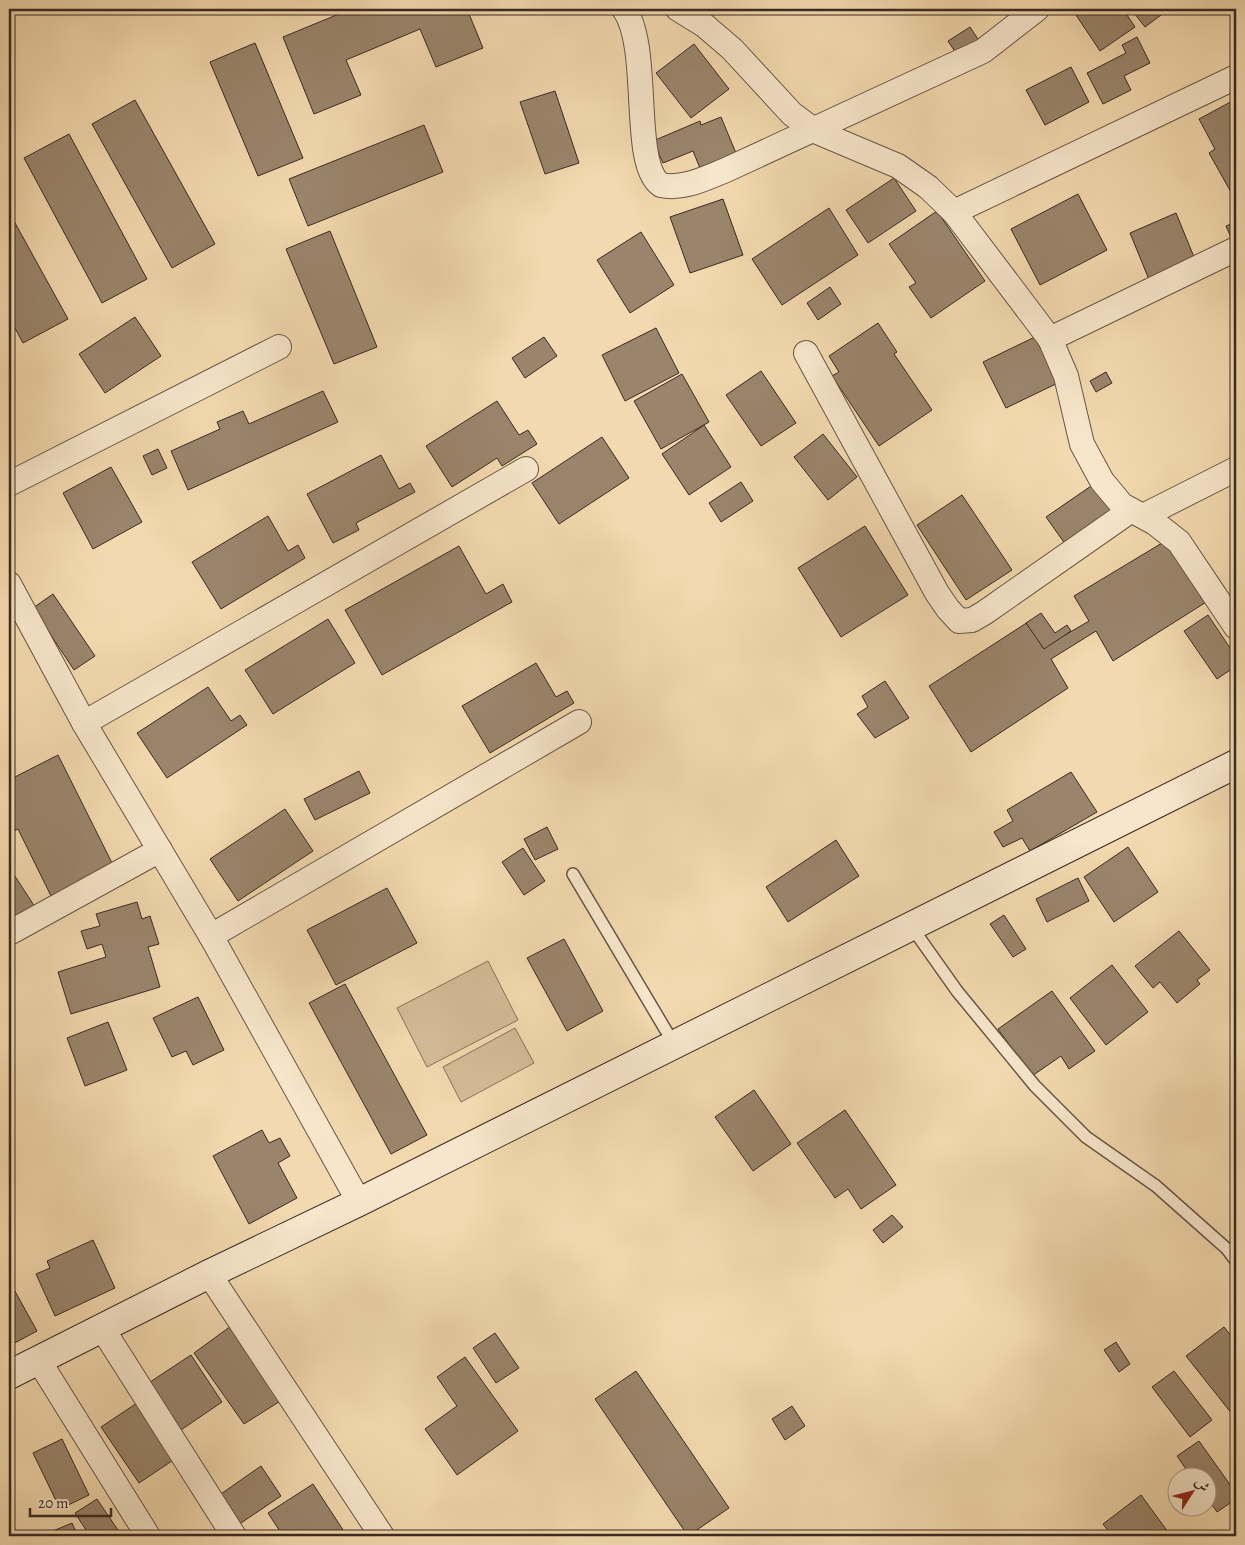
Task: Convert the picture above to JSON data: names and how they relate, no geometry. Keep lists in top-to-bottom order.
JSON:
{
  "scale_bar": "20 m",
  "north": "top right"
}
